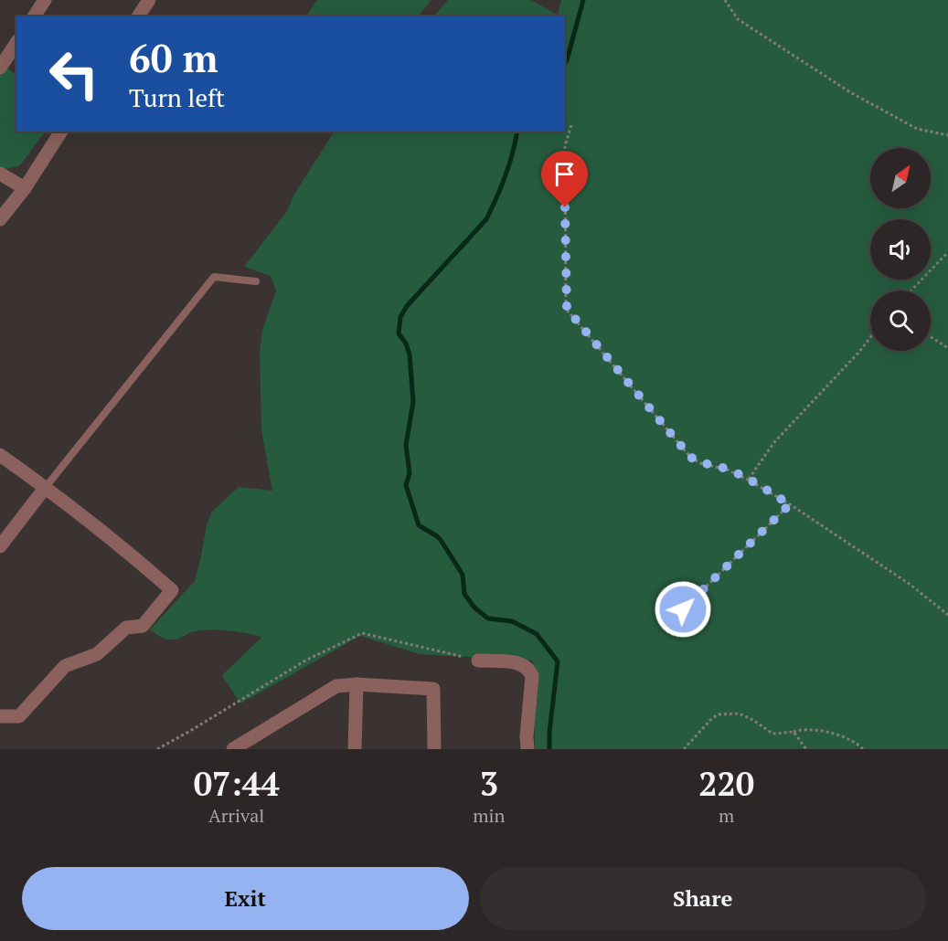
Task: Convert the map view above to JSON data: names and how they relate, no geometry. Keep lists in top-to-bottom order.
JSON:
{
  "north": "top right",
  "page": {
    "turn": ["60 m", "Turn left"],
    "eta": [
      "07:44",
      "Arrival",
      "3",
      "min",
      "220",
      "m"
    ],
    "buttons": ["Exit", "Share"]
  }
}
